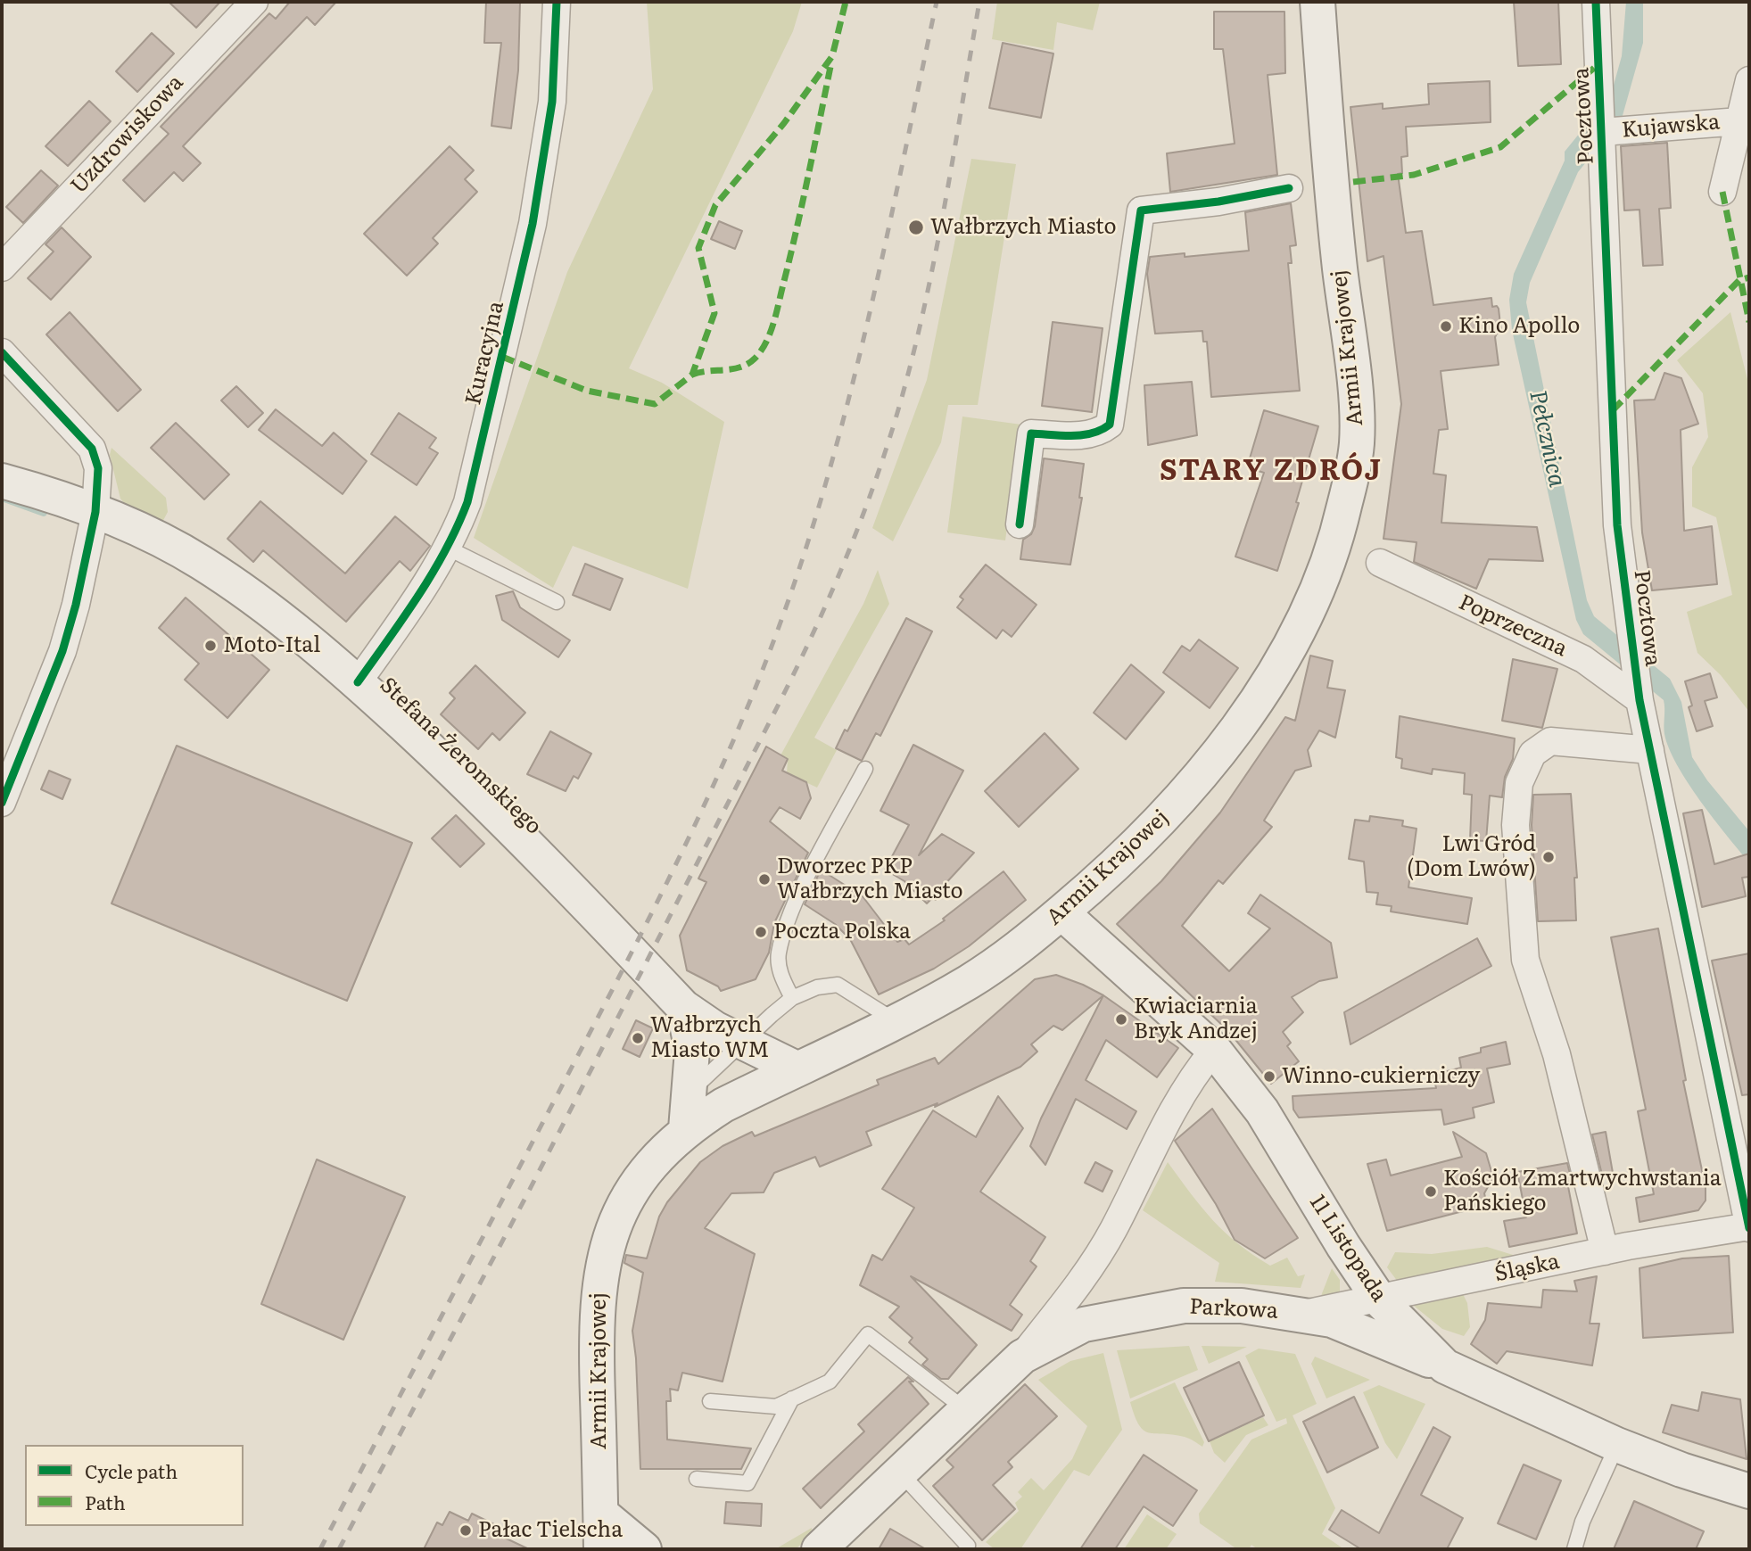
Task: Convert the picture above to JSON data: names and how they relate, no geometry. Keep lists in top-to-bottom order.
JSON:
{
  "streets": {
    "main road": [
      "Armii Krajowej",
      "Stefana Żeromskiego",
      "11 Listopada",
      "Parkowa"
    ],
    "street": [
      "Pocztowa",
      "Kujawska",
      "Uzdrowiskowa",
      "Kuracyjna",
      "Poprzeczna",
      "Śląska"
    ]
  },
  "crossings": [
    ["Pocztowa", "Kujawska"],
    ["Pocztowa", "Poprzeczna"],
    ["Pocztowa", "Śląska"],
    ["Armii Krajowej", "Stefana Żeromskiego"],
    ["Armii Krajowej", "11 Listopada"],
    ["Kuracyjna", "Stefana Żeromskiego"],
    ["11 Listopada", "Śląska"],
    ["11 Listopada", "Parkowa"],
    ["Śląska", "Parkowa"]
  ],
  "districts": ["STARY ZDRÓJ"],
  "water": ["Pełcznica"],
  "places": [
    "Wałbrzych Miasto",
    "Kino Apollo",
    "Moto-Ital",
    "Lwi Gród (Dom Lwów)",
    "Dworzec PKP Wałbrzych Miasto",
    "Poczta Polska",
    "Kwiaciarnia Bryk Andzej",
    "Wałbrzych Miasto WM",
    "Winno-cukierniczy",
    "Kościół Zmartwychwstania Pańskiego",
    "Pałac Tielscha"
  ],
  "legend": ["Cycle path", "Path"]
}
